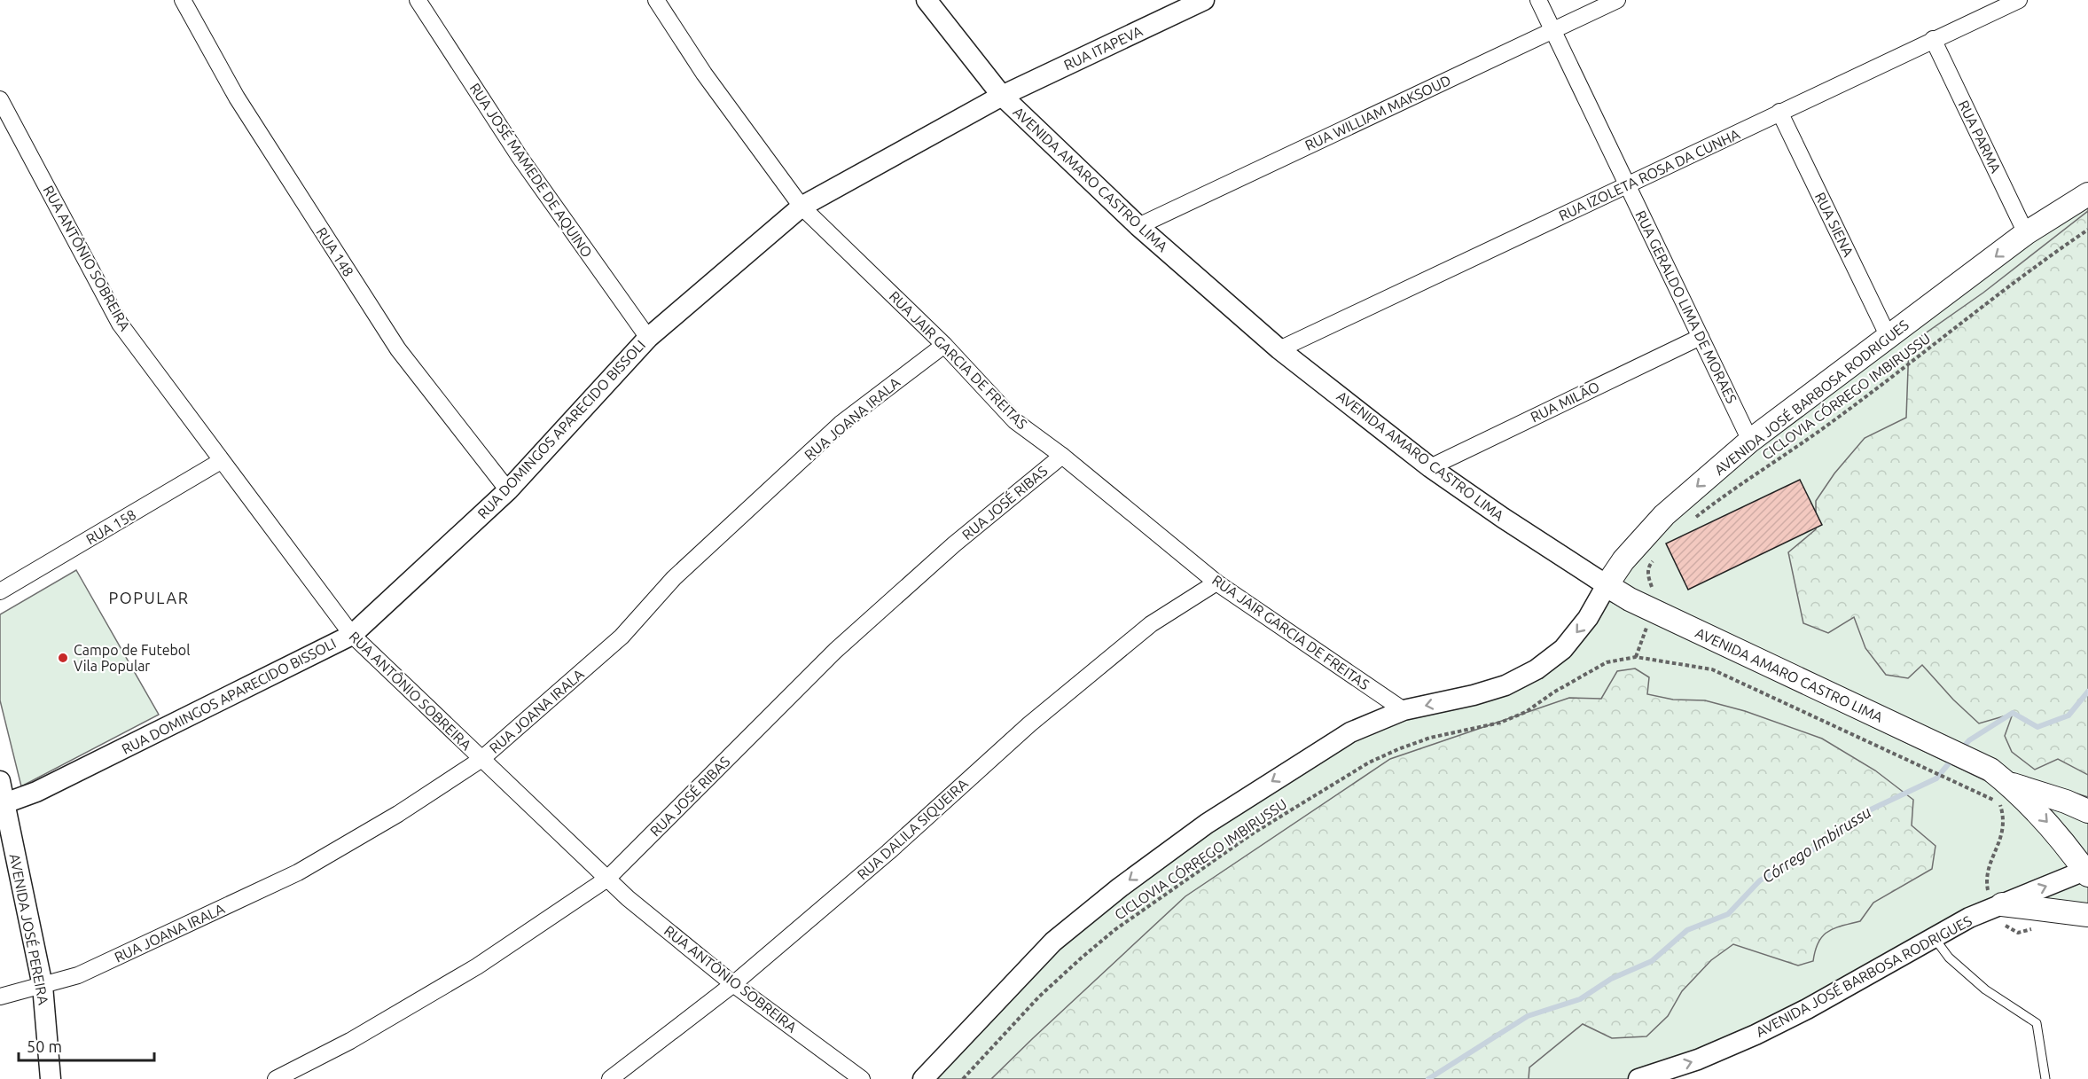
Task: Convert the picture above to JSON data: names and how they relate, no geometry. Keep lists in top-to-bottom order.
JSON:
{
  "streets": {
    "main road": ["AVENIDA AMARO CASTRO LIMA", "AVENIDA JOSÉ BARBOSA RODRIGUES"],
    "street": [
      "RUA ITAPEVA",
      "RUA WILLIAM MAKSOUD",
      "RUA PARMA",
      "RUA JOSÉ MAMEDE DE AQUINO",
      "RUA IZOLETA ROSA DA CUNHA",
      "RUA SIENA",
      "RUA 148",
      "RUA ANTÔNIO SOBREIRA",
      "RUA GERALDO LIMA DE MORAES",
      "RUA JAIR GARCIA DE FREITAS",
      "RUA MILÃO",
      "RUA JOANA IRALA",
      "RUA DOMINGOS APARECIDO BISSOLI",
      "RUA JOSÉ RIBAS",
      "RUA 158",
      "RUA DALILA SIQUEIRA",
      "AVENIDA JOSÉ PEREIRA"
    ],
    "path": ["CICLOVIA CÓRREGO IMBIRUSSU"]
  },
  "crossings": [
    ["RUA ITAPEVA", "AVENIDA AMARO CASTRO LIMA"],
    ["RUA ITAPEVA", "RUA DOMINGOS APARECIDO BISSOLI"],
    ["RUA WILLIAM MAKSOUD", "AVENIDA AMARO CASTRO LIMA"],
    ["RUA WILLIAM MAKSOUD", "RUA GERALDO LIMA DE MORAES"],
    ["RUA PARMA", "RUA IZOLETA ROSA DA CUNHA"],
    ["RUA PARMA", "AVENIDA JOSÉ BARBOSA RODRIGUES"],
    ["RUA JOSÉ MAMEDE DE AQUINO", "RUA DOMINGOS APARECIDO BISSOLI"],
    ["RUA IZOLETA ROSA DA CUNHA", "AVENIDA AMARO CASTRO LIMA"],
    ["RUA IZOLETA ROSA DA CUNHA", "RUA SIENA"],
    ["RUA IZOLETA ROSA DA CUNHA", "RUA GERALDO LIMA DE MORAES"],
    ["AVENIDA AMARO CASTRO LIMA", "CICLOVIA CÓRREGO IMBIRUSSU"],
    ["AVENIDA AMARO CASTRO LIMA", "AVENIDA JOSÉ BARBOSA RODRIGUES"],
    ["AVENIDA AMARO CASTRO LIMA", "RUA MILÃO"],
    ["AVENIDA AMARO CASTRO LIMA", "RUA DOMINGOS APARECIDO BISSOLI"],
    ["RUA SIENA", "AVENIDA JOSÉ BARBOSA RODRIGUES"],
    ["RUA 148", "RUA DOMINGOS APARECIDO BISSOLI"],
    ["RUA ANTÔNIO SOBREIRA", "RUA JOANA IRALA"],
    ["RUA ANTÔNIO SOBREIRA", "RUA DOMINGOS APARECIDO BISSOLI"],
    ["RUA ANTÔNIO SOBREIRA", "RUA JOSÉ RIBAS"],
    ["RUA ANTÔNIO SOBREIRA", "RUA 158"],
    ["RUA ANTÔNIO SOBREIRA", "RUA DALILA SIQUEIRA"],
    ["RUA GERALDO LIMA DE MORAES", "AVENIDA JOSÉ BARBOSA RODRIGUES"],
    ["RUA GERALDO LIMA DE MORAES", "RUA MILÃO"],
    ["RUA JAIR GARCIA DE FREITAS", "AVENIDA JOSÉ BARBOSA RODRIGUES"],
    ["RUA JAIR GARCIA DE FREITAS", "RUA JOANA IRALA"],
    ["RUA JAIR GARCIA DE FREITAS", "RUA DOMINGOS APARECIDO BISSOLI"],
    ["RUA JAIR GARCIA DE FREITAS", "RUA JOSÉ RIBAS"],
    ["RUA JAIR GARCIA DE FREITAS", "RUA DALILA SIQUEIRA"],
    ["RUA JOANA IRALA", "AVENIDA JOSÉ PEREIRA"],
    ["RUA DOMINGOS APARECIDO BISSOLI", "AVENIDA JOSÉ PEREIRA"]
  ],
  "districts": ["POPULAR"],
  "water": ["Córrego Imbirussu"],
  "places": ["Campo de Futebol Vila Popular"],
  "scale_bar": "50 m"
}
